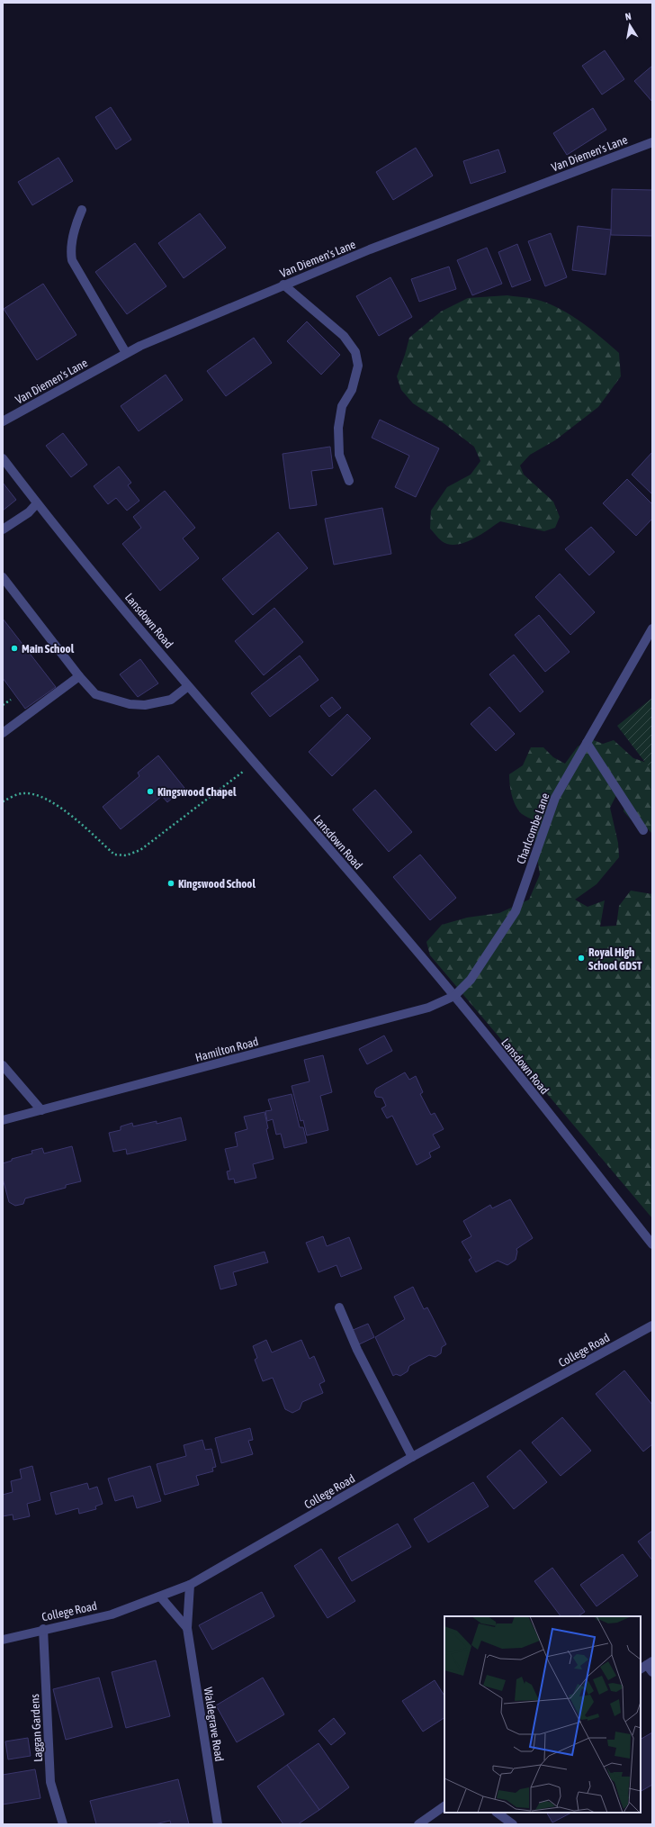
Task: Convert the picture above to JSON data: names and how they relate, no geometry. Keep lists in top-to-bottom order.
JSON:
{
  "streets": {
    "street": [
      "Van Diemen's Lane",
      "Lansdown Road",
      "Charlcombe Lane",
      "Hamilton Road",
      "College Road",
      "Waldegrave Road",
      "Laggan Gardens"
    ]
  },
  "crossings": [
    ["Lansdown Road", "Charlcombe Lane"],
    ["Lansdown Road", "Hamilton Road"],
    ["Charlcombe Lane", "Hamilton Road"],
    ["College Road", "Waldegrave Road"],
    ["College Road", "Laggan Gardens"]
  ],
  "places": [
    "Main School",
    "Kingswood Chapel",
    "Kingswood School",
    "Royal High School GDST"
  ],
  "north": "top"
}
